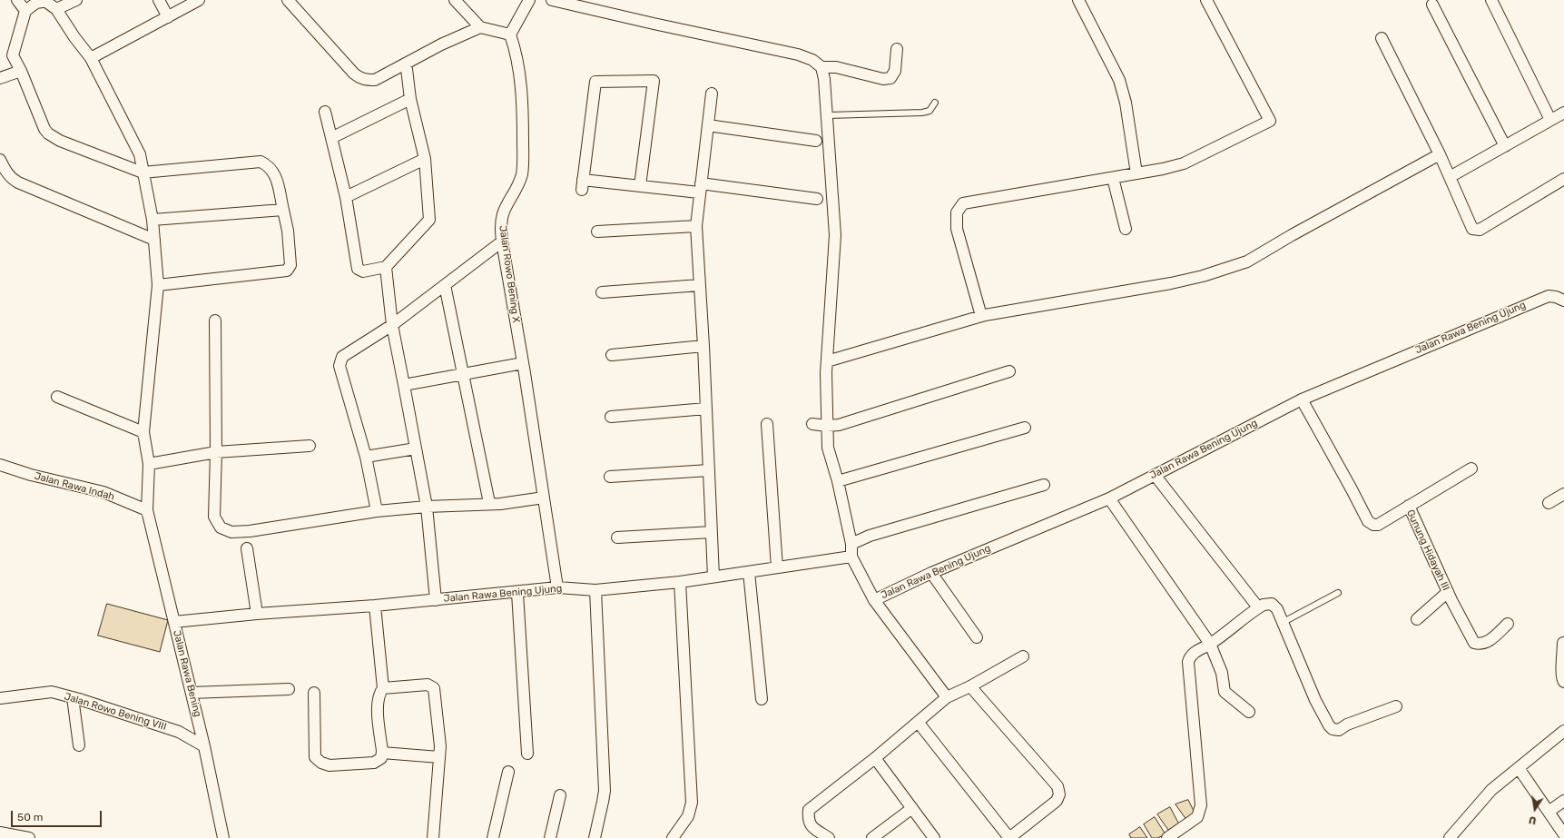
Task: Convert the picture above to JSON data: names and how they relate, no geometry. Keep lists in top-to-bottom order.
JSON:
{
  "streets": {
    "street": [
      "Jalan Rowo Bening X",
      "Jalan Rawa Bening Ujung",
      "Jalan Rawa Indah",
      "Gunung Hidayah III",
      "Jalan Rawa Bening",
      "Jalan Rowo Bening VIII"
    ]
  },
  "crossings": [
    ["Jalan Rowo Bening X", "Jalan Rawa Bening Ujung"],
    ["Jalan Rawa Bening Ujung", "Gunung Hidayah III"],
    ["Jalan Rawa Bening Ujung", "Jalan Rawa Bening"],
    ["Jalan Rawa Indah", "Jalan Rawa Bening"],
    ["Jalan Rawa Bening", "Jalan Rowo Bening VIII"]
  ],
  "scale_bar": "50 m",
  "north": "bottom"
}
